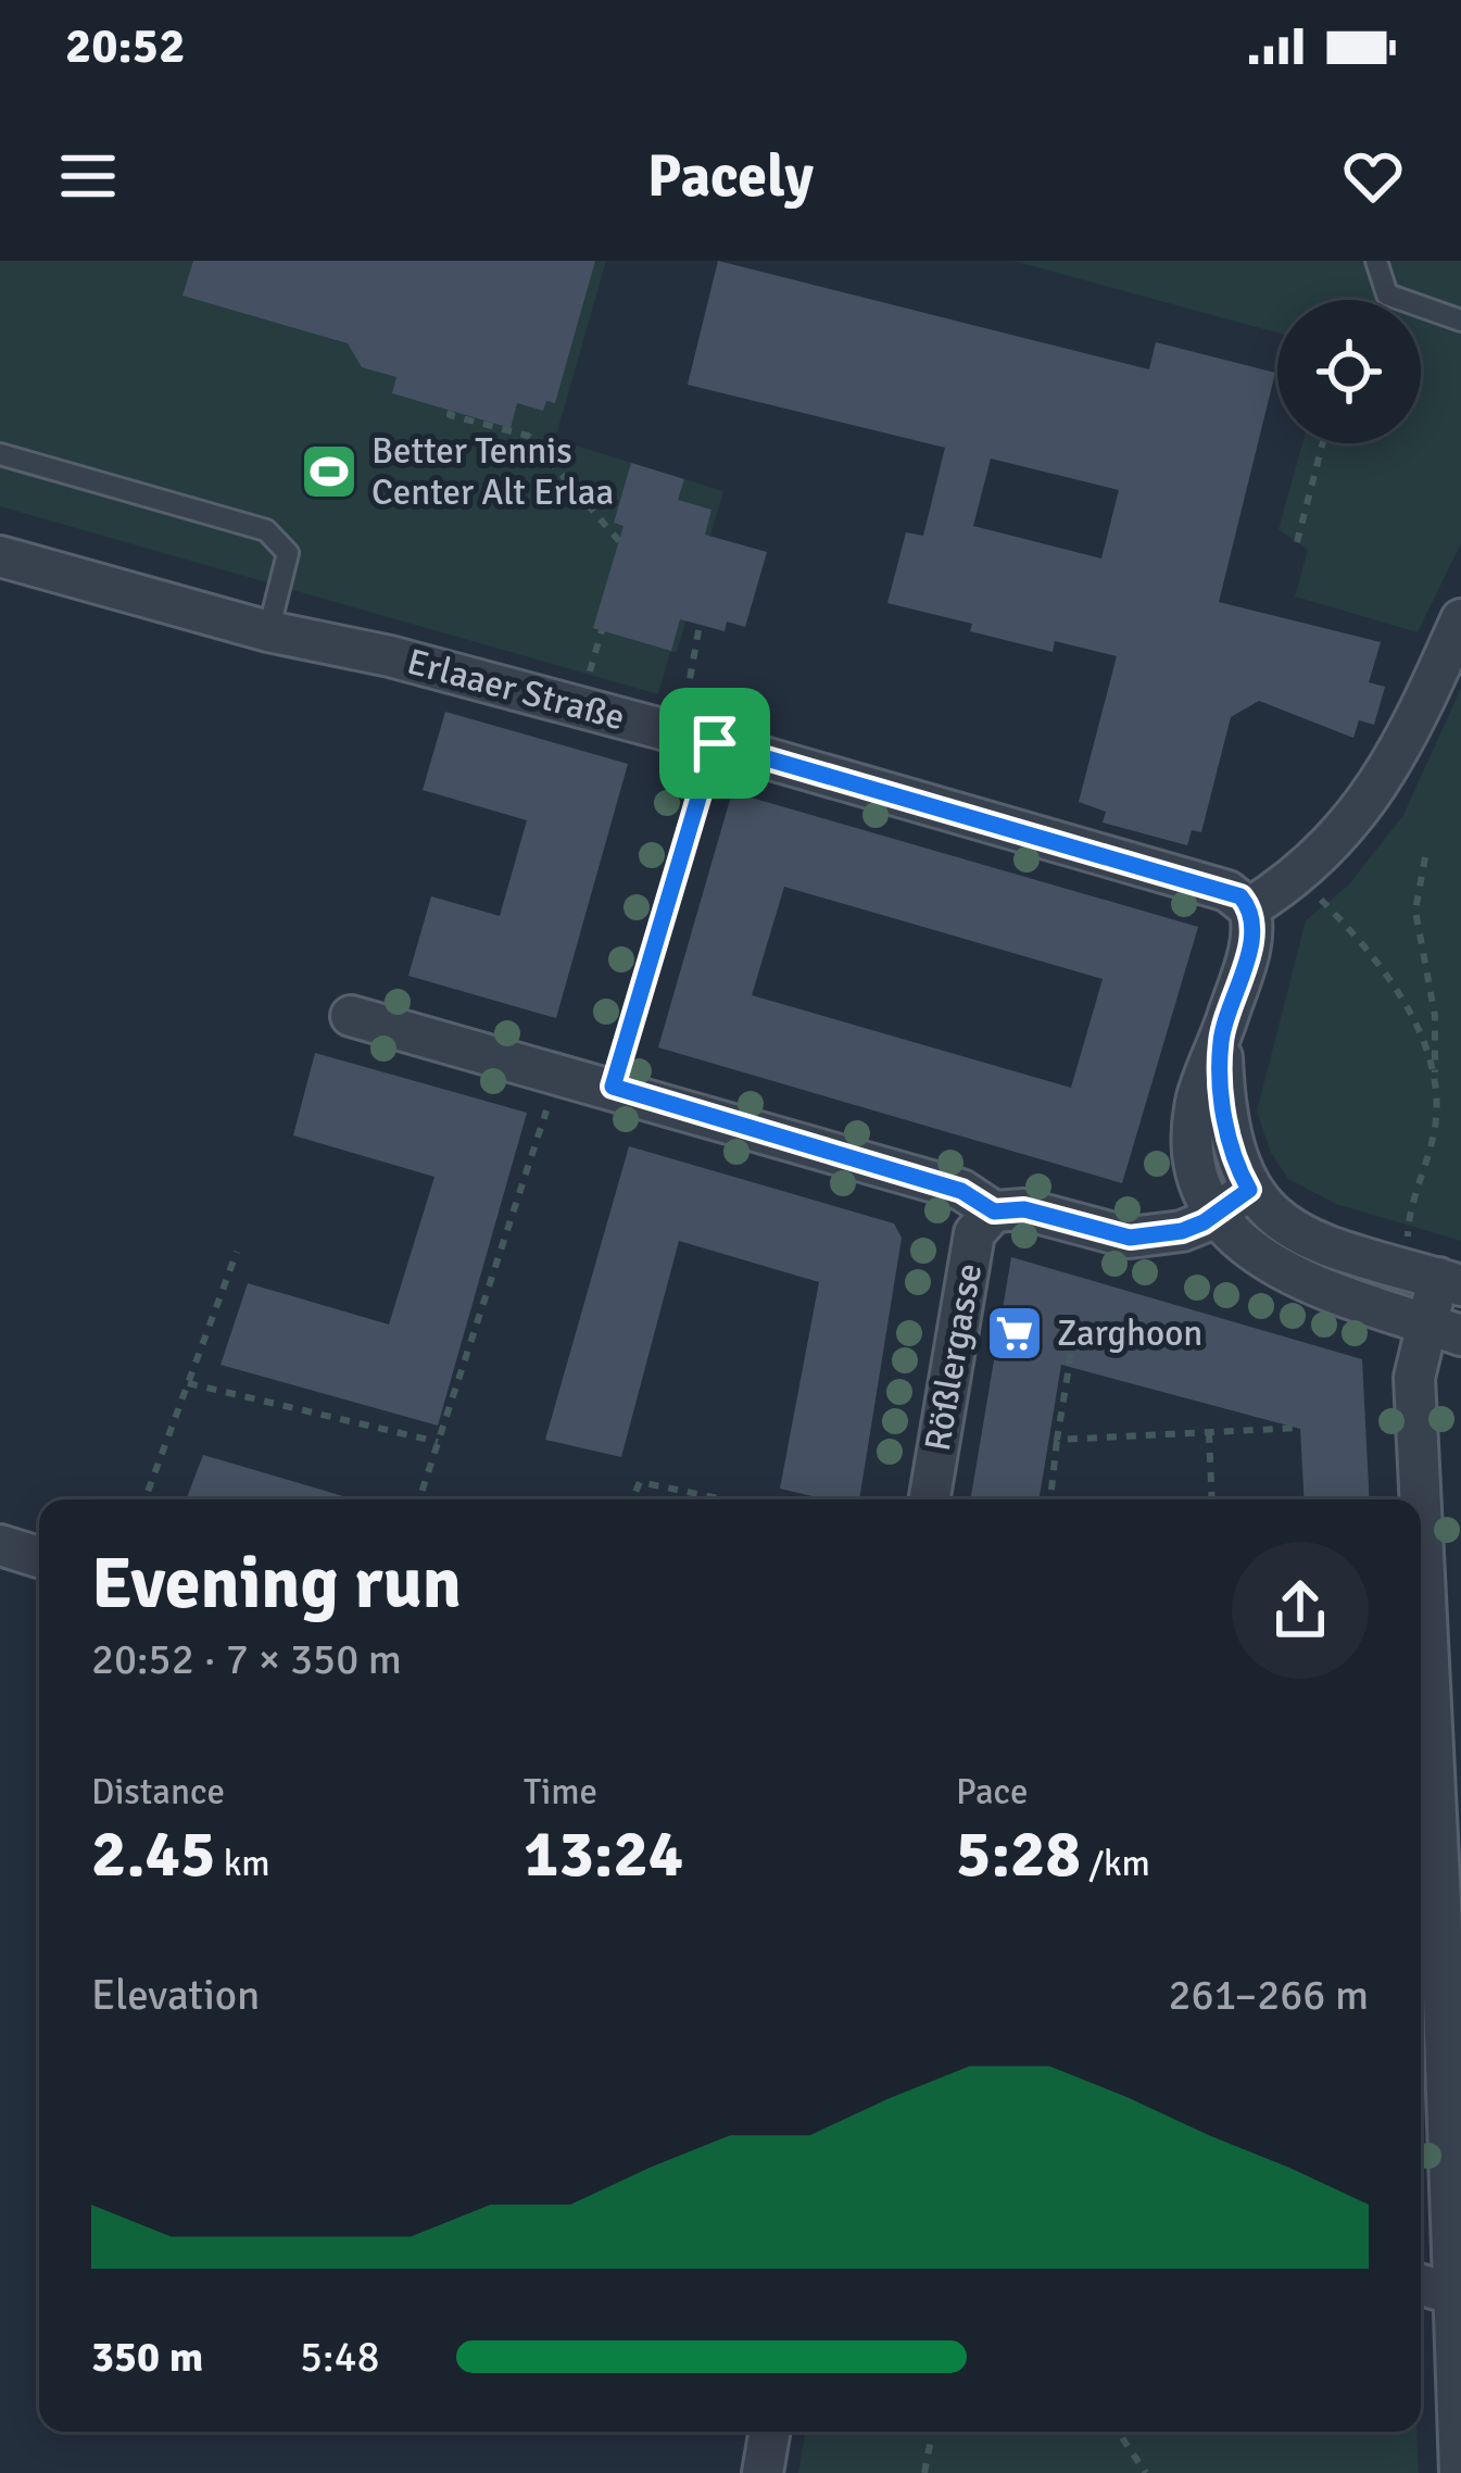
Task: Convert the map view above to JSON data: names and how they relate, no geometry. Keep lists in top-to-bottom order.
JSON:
{
  "streets": {
    "street": ["Erlaaer Straße", "Rößlergasse"]
  },
  "places": {
    "sports": ["Better Tennis Center Alt Erlaa"],
    "supermarket": ["Zarghoon"]
  },
  "page": {
    "status": "20:52",
    "header": "Pacely",
    "heading": ["Evening run", "20:52 · 7 × 350 m"],
    "stats": [
      ["Distance", "2.45 km"],
      ["Time", "13:24"],
      ["Pace", "5:28 /km"]
    ],
    "chart": ["Elevation", "261–266 m"],
    "list": [
      {
        "name": "350 m",
        "note": "5:48"
      }
    ]
  }
}
